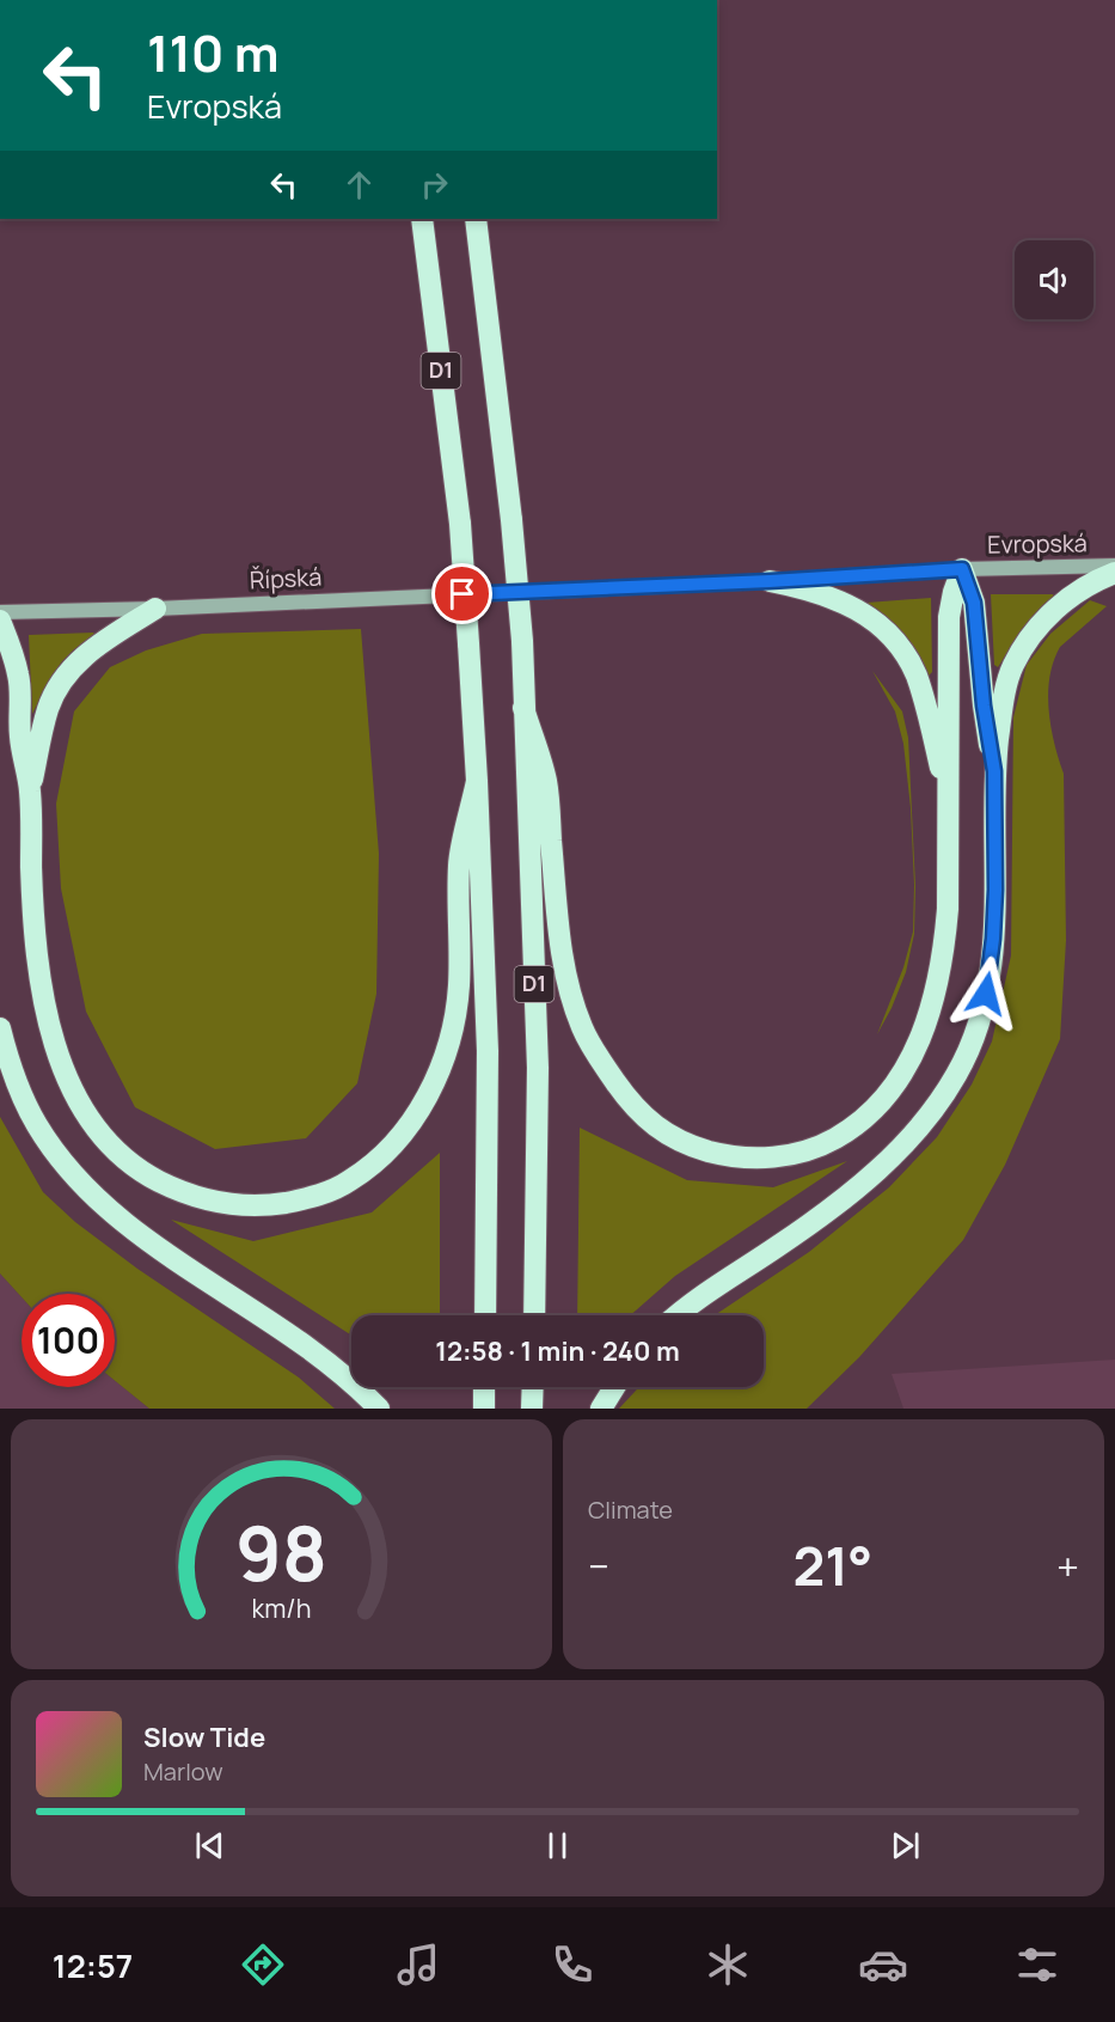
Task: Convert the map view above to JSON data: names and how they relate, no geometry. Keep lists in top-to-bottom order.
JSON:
{
  "streets": {
    "highway": ["D1"],
    "street": ["Evropská", "Řípská"]
  },
  "crossings": [
    ["Evropská", "Řípská"]
  ],
  "page": {
    "turn": ["110 m", "Evropská"],
    "limit": "100",
    "trip": "12:58 · 1 min · 240 m",
    "tile": "Climate",
    "heat": ["−", "21°", "+"],
    "song": ["Slow Tide", "Marlow"],
    "tabs": "12:57",
    "gauge": ["98", "km/h"]
  }
}
